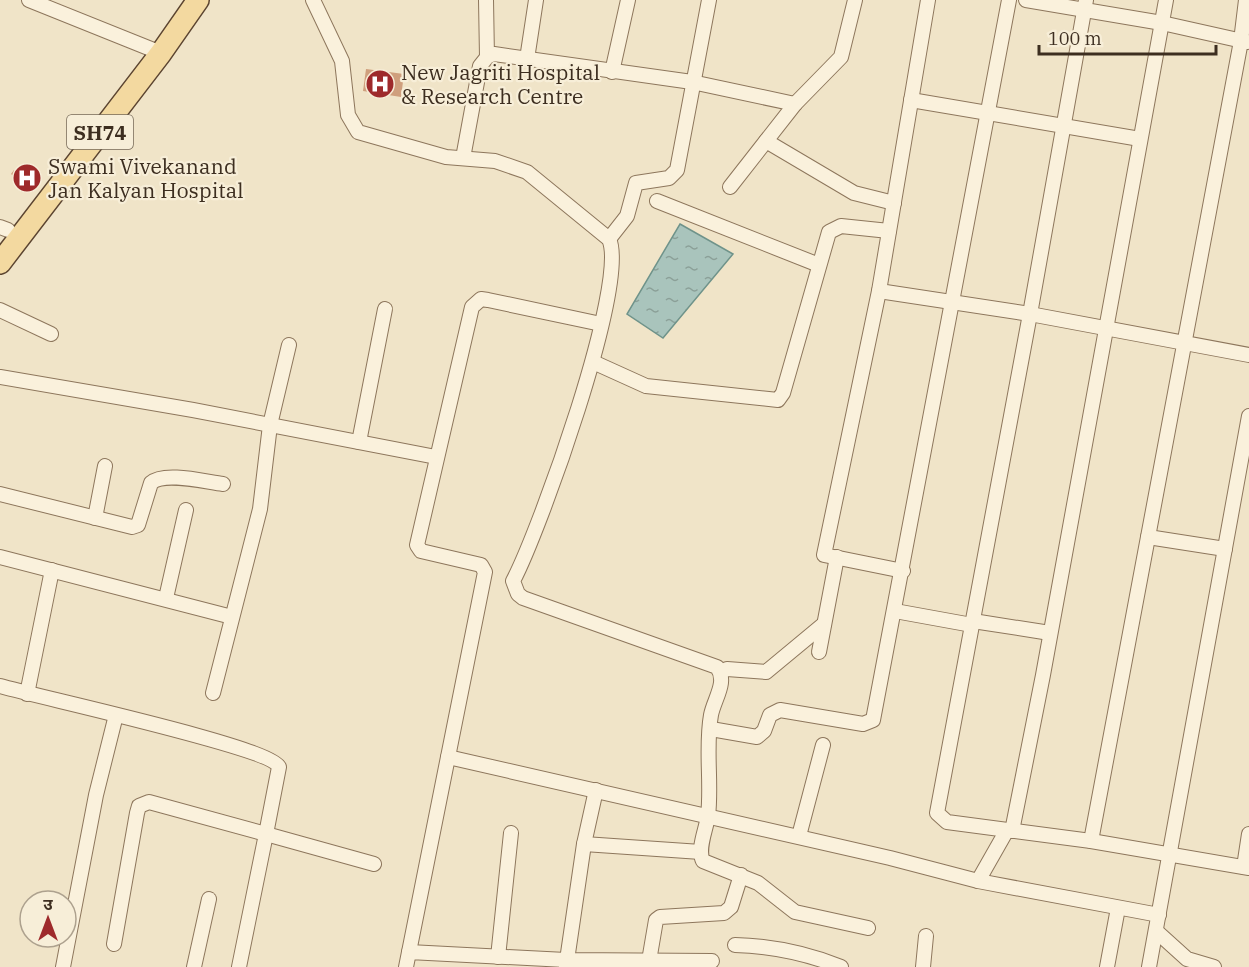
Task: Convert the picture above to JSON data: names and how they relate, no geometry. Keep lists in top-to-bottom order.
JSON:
{
  "streets": {
    "main road": ["SH74"]
  },
  "places": {
    "hospital": ["New Jagriti Hospital & Research Centre", "Swami Vivekanand Jan Kalyan Hospital"]
  },
  "scale_bar": "100 m",
  "north": "top"
}
